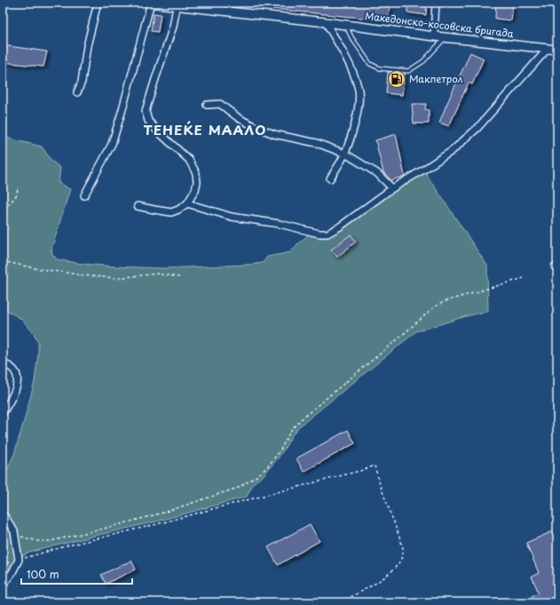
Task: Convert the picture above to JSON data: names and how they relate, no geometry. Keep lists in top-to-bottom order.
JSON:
{
  "streets": {
    "street": ["Македонско-косовска бригада"]
  },
  "districts": ["ТЕНЕЌЕ МААЛО"],
  "places": {
    "fuel station": ["Макпетрол"]
  },
  "scale_bar": "100 m"
}
